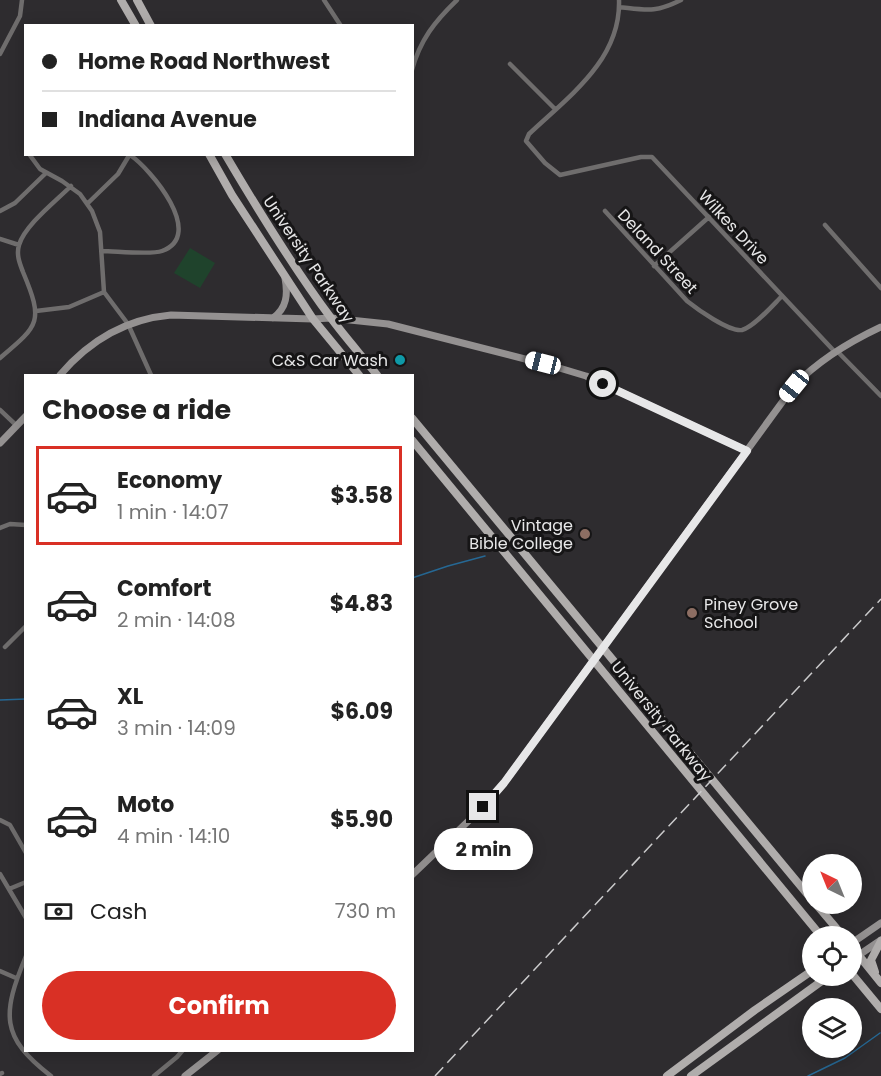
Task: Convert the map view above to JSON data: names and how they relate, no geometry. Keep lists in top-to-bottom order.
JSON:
{
  "streets": {
    "main road": ["University Parkway"],
    "street": ["Wilkes Drive", "Deland Street"]
  },
  "crossings": [
    ["Wilkes Drive", "Deland Street"]
  ],
  "places": ["C&S Car Wash", "Vintage Bible College", "Piney Grove School"],
  "north": "top left",
  "page": {
    "banner": ["Home Road Northwest", "Indiana Avenue"],
    "heading": "Choose a ride",
    "list": [
      {
        "name": "Economy",
        "note": "1 min · 14:07",
        "value": "$3.58"
      },
      {
        "name": "Comfort",
        "note": "2 min · 14:08",
        "value": "$4.83"
      },
      {
        "name": "XL",
        "note": "3 min · 14:09",
        "value": "$6.09"
      },
      {
        "name": "Moto",
        "note": "4 min · 14:10",
        "value": "$5.90"
      }
    ],
    "bubble": "2 min",
    "pay": ["Cash", "730 m"],
    "buttons": "Confirm"
  }
}
